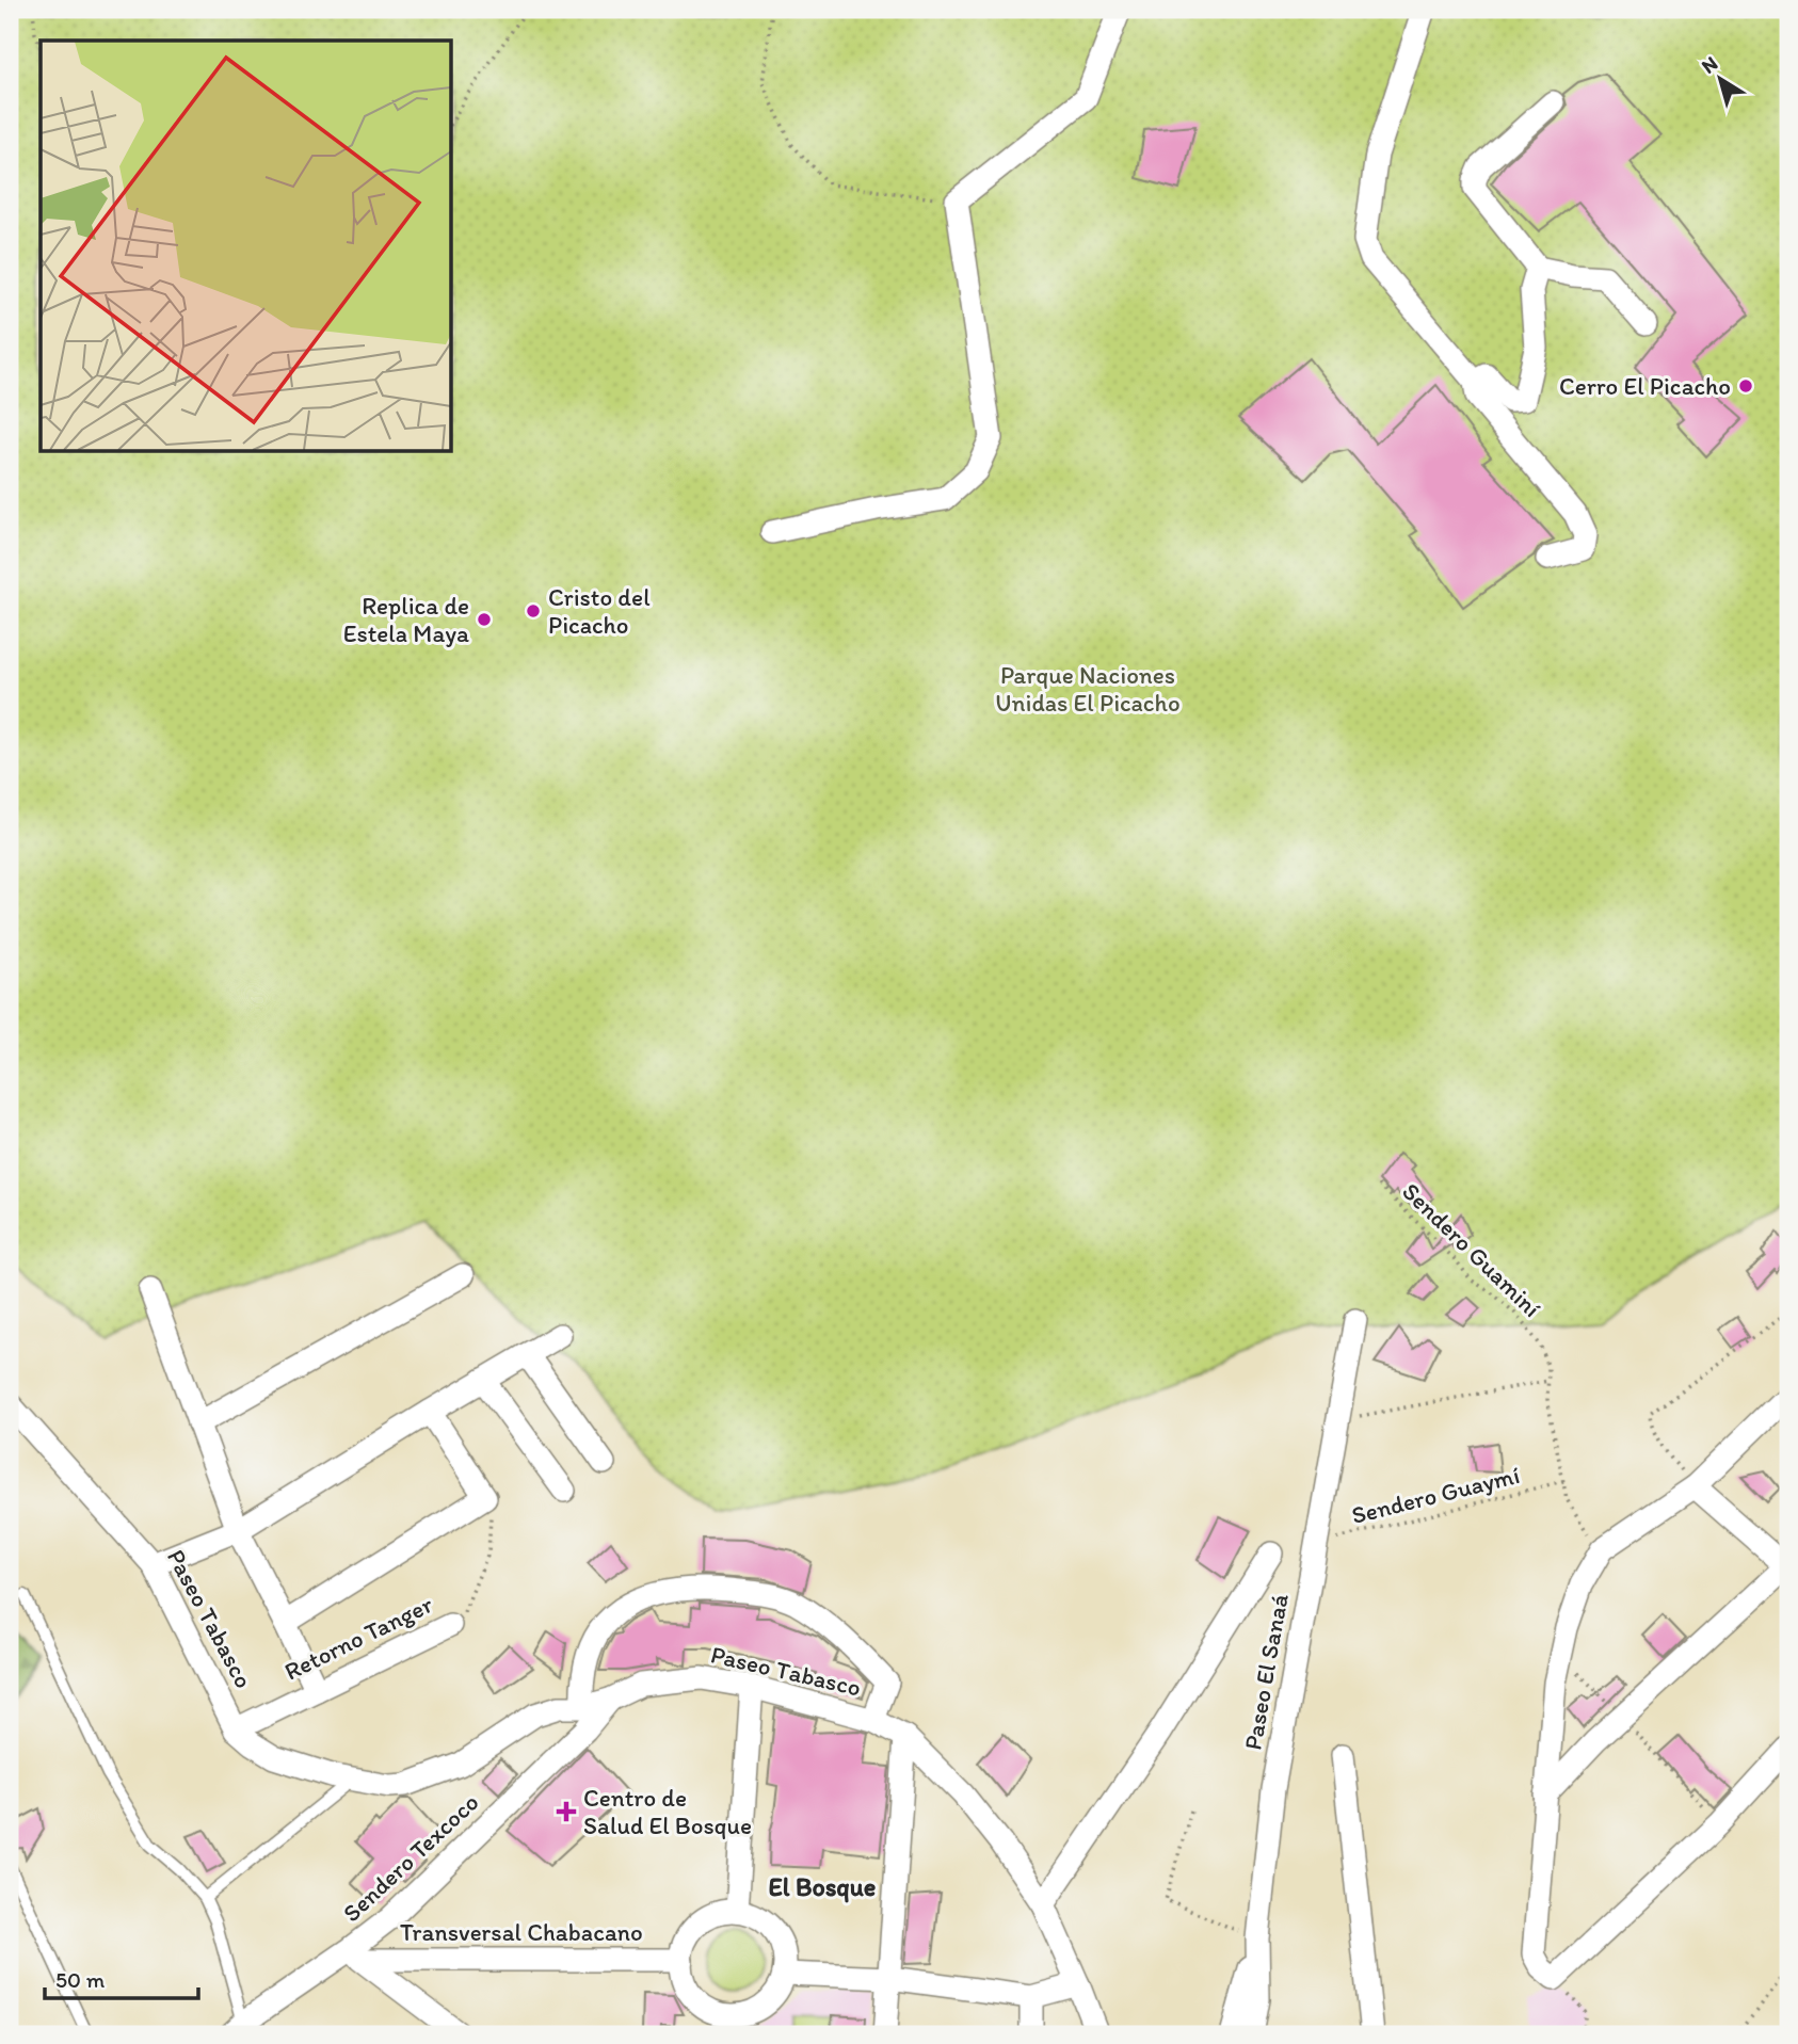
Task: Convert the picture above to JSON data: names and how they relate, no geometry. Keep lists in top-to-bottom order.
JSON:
{
  "streets": {
    "street": [
      "Paseo Tabasco",
      "Retorno Tanger",
      "Paseo El Sanaá",
      "Sendero Texcoco",
      "Transversal Chabacano"
    ],
    "path": ["Sendero Guaminí", "Sendero Guaymí"]
  },
  "crossings": [
    ["Sendero Guaminí", "Sendero Guaymí"],
    ["Sendero Guaymí", "Paseo El Sanaá"],
    ["Paseo Tabasco", "Retorno Tanger"],
    ["Paseo Tabasco", "Sendero Texcoco"],
    ["Sendero Texcoco", "Transversal Chabacano"]
  ],
  "districts": ["El Bosque"],
  "parks": ["Parque Naciones Unidas El Picacho"],
  "places": {
    "other": ["Cerro El Picacho", "Cristo del Picacho", "Replica de Estela Maya"],
    "health": ["Centro de Salud El Bosque"]
  },
  "scale_bar": "50 m",
  "north": "top left"
}
